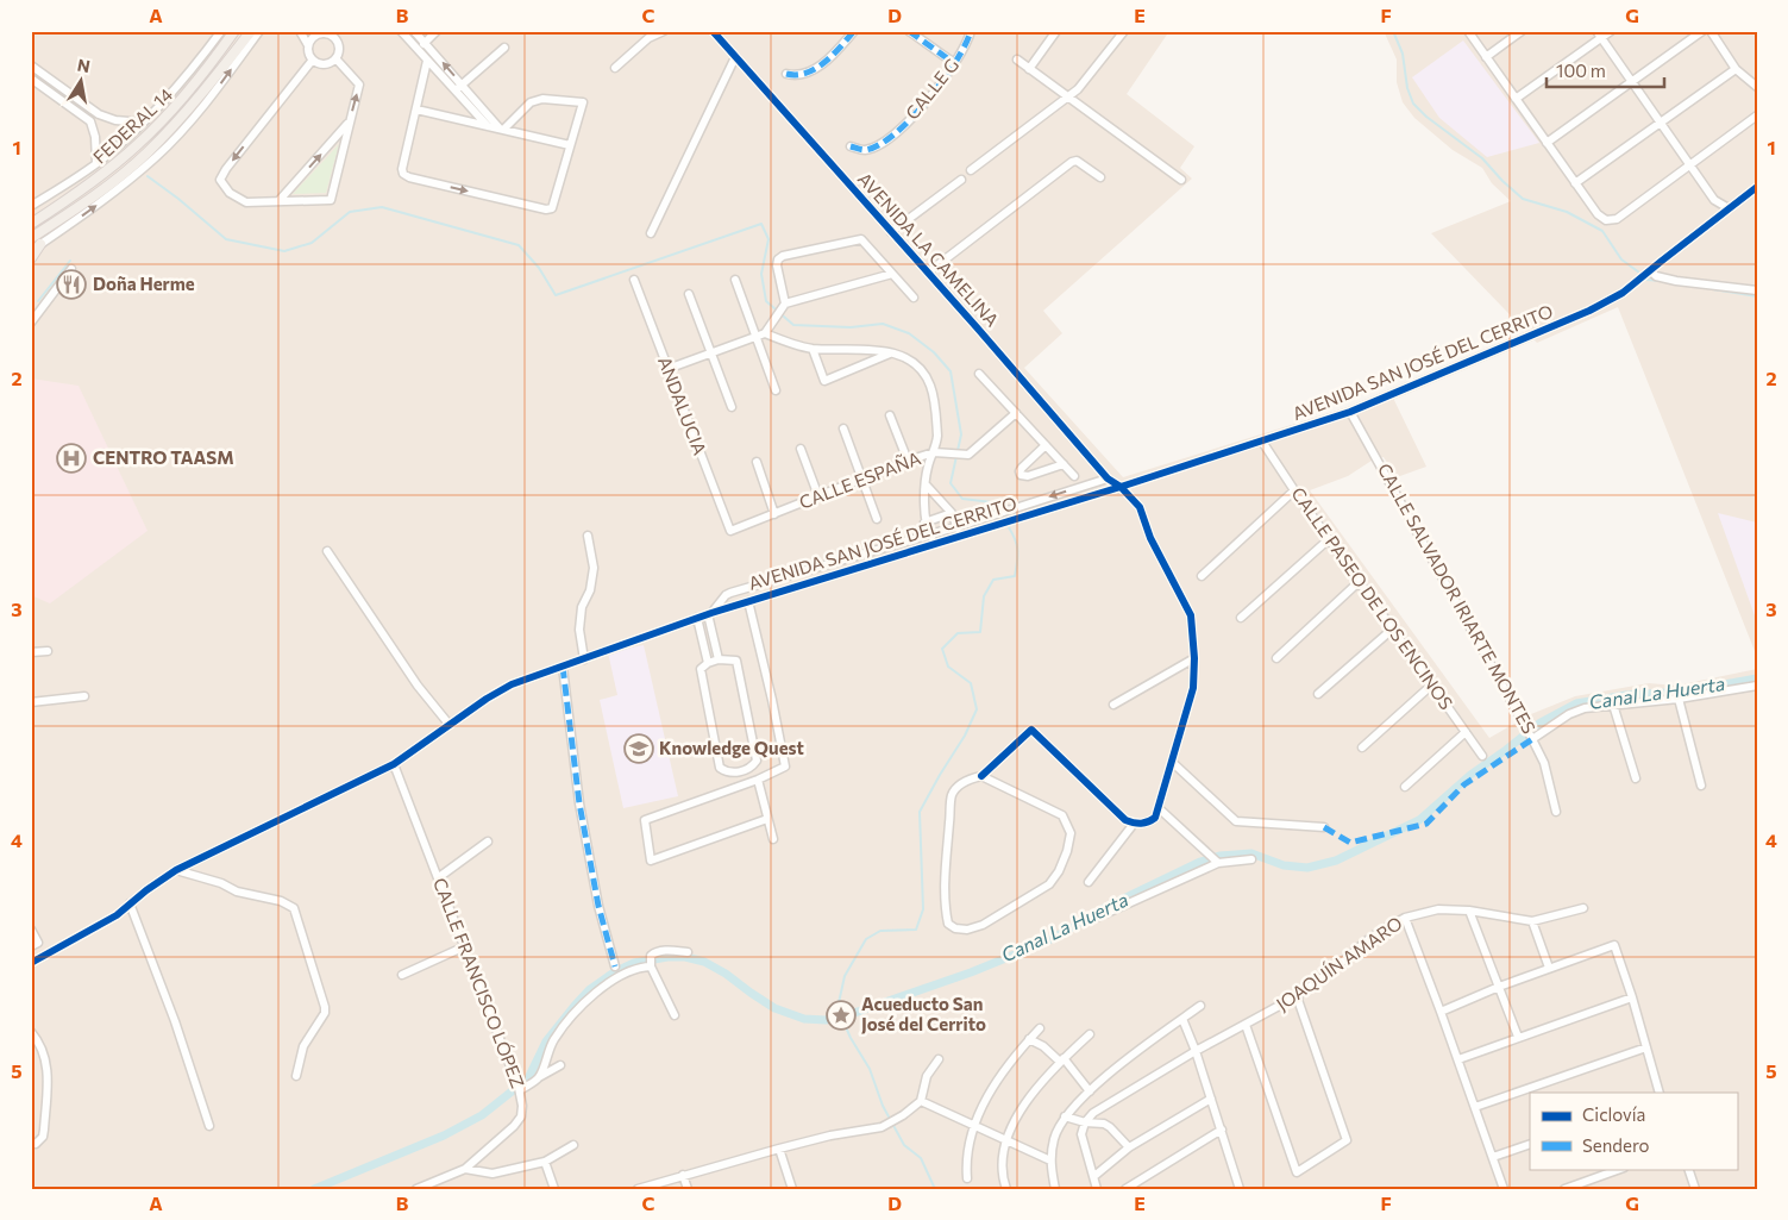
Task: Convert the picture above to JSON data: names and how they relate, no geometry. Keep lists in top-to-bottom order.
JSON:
{
  "streets": {
    "street": [
      "CALLE G",
      "FEDERAL 14",
      "AVENIDA LA CAMELINA",
      "AVENIDA SAN JOSÉ DEL CERRITO",
      "ANDALUCIA",
      "CALLE ESPAÑA",
      "CALLE PASEO DE LOS ENCINOS",
      "CALLE SALVADOR IRIARTE MONTES",
      "JOAQUÍN AMARO",
      "CALLE FRANCISCO LÓPEZ"
    ]
  },
  "crossings": [
    ["AVENIDA LA CAMELINA", "AVENIDA SAN JOSÉ DEL CERRITO"],
    ["AVENIDA SAN JOSÉ DEL CERRITO", "CALLE ESPAÑA"],
    ["AVENIDA SAN JOSÉ DEL CERRITO", "CALLE PASEO DE LOS ENCINOS"],
    ["AVENIDA SAN JOSÉ DEL CERRITO", "CALLE SALVADOR IRIARTE MONTES"],
    ["AVENIDA SAN JOSÉ DEL CERRITO", "CALLE FRANCISCO LÓPEZ"],
    ["ANDALUCIA", "CALLE ESPAÑA"]
  ],
  "water": ["Canal La Huerta"],
  "places": {
    "restaurant": ["Doña Herme"],
    "hospital": ["CENTRO TAASM"],
    "school or university": ["Knowledge Quest"],
    "place": ["Acueducto San José del Cerrito"]
  },
  "legend": ["Ciclovía", "Sendero"],
  "scale_bar": "100 m",
  "north": "top",
  "grid": {
    "columns": [
      "A",
      "B",
      "C",
      "D",
      "E",
      "F",
      "G"
    ],
    "rows": [
      "1",
      "2",
      "3",
      "4",
      "5"
    ]
  }
}
